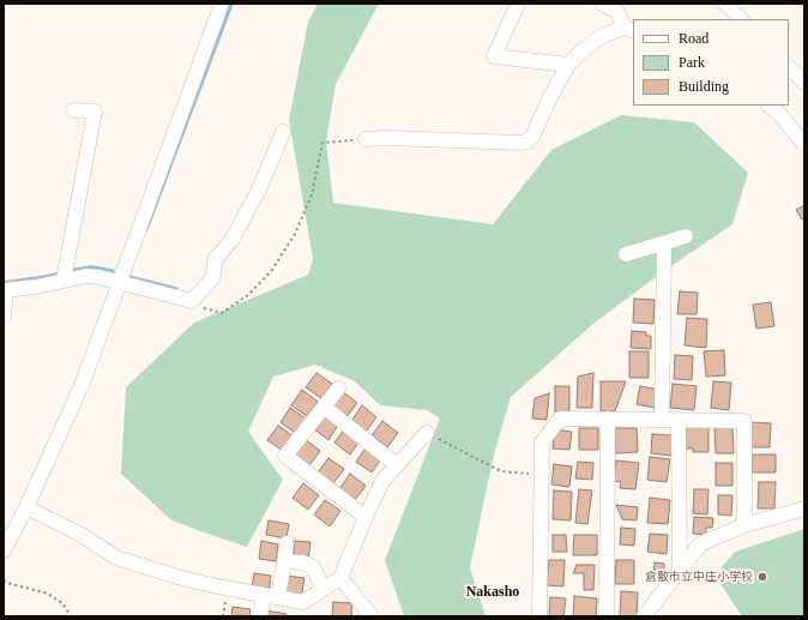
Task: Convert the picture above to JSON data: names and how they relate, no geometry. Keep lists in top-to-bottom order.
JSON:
{
  "districts": ["Nakasho"],
  "places": ["倉敷市立中庄小学校"],
  "legend": ["Road", "Park", "Building"]
}
